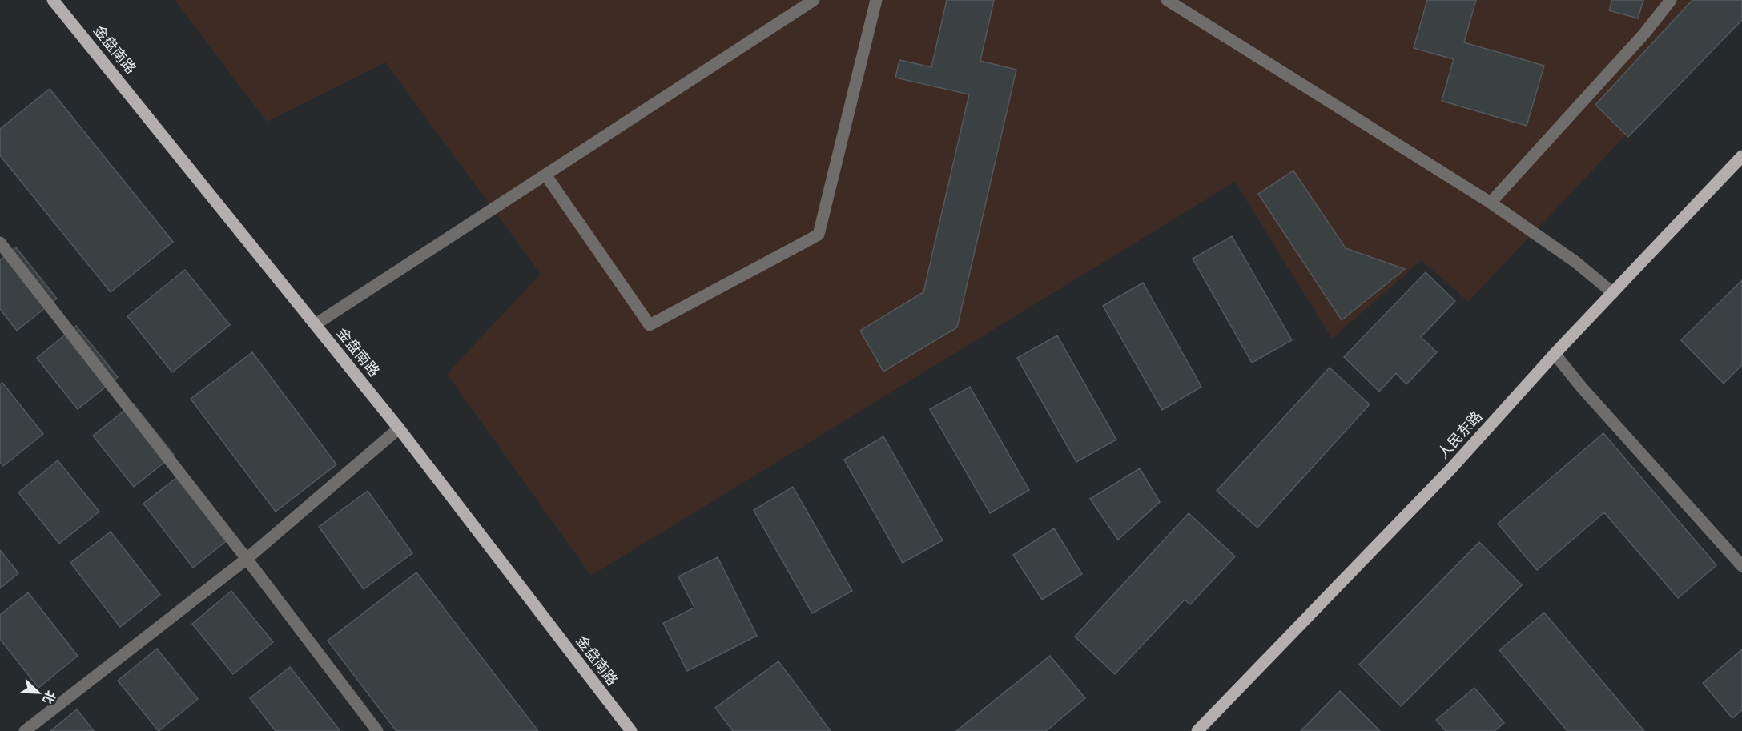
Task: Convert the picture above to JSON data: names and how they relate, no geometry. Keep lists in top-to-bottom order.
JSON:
{
  "streets": {
    "main road": ["金盘南路", "人民东路"]
  },
  "north": "bottom right"
}
